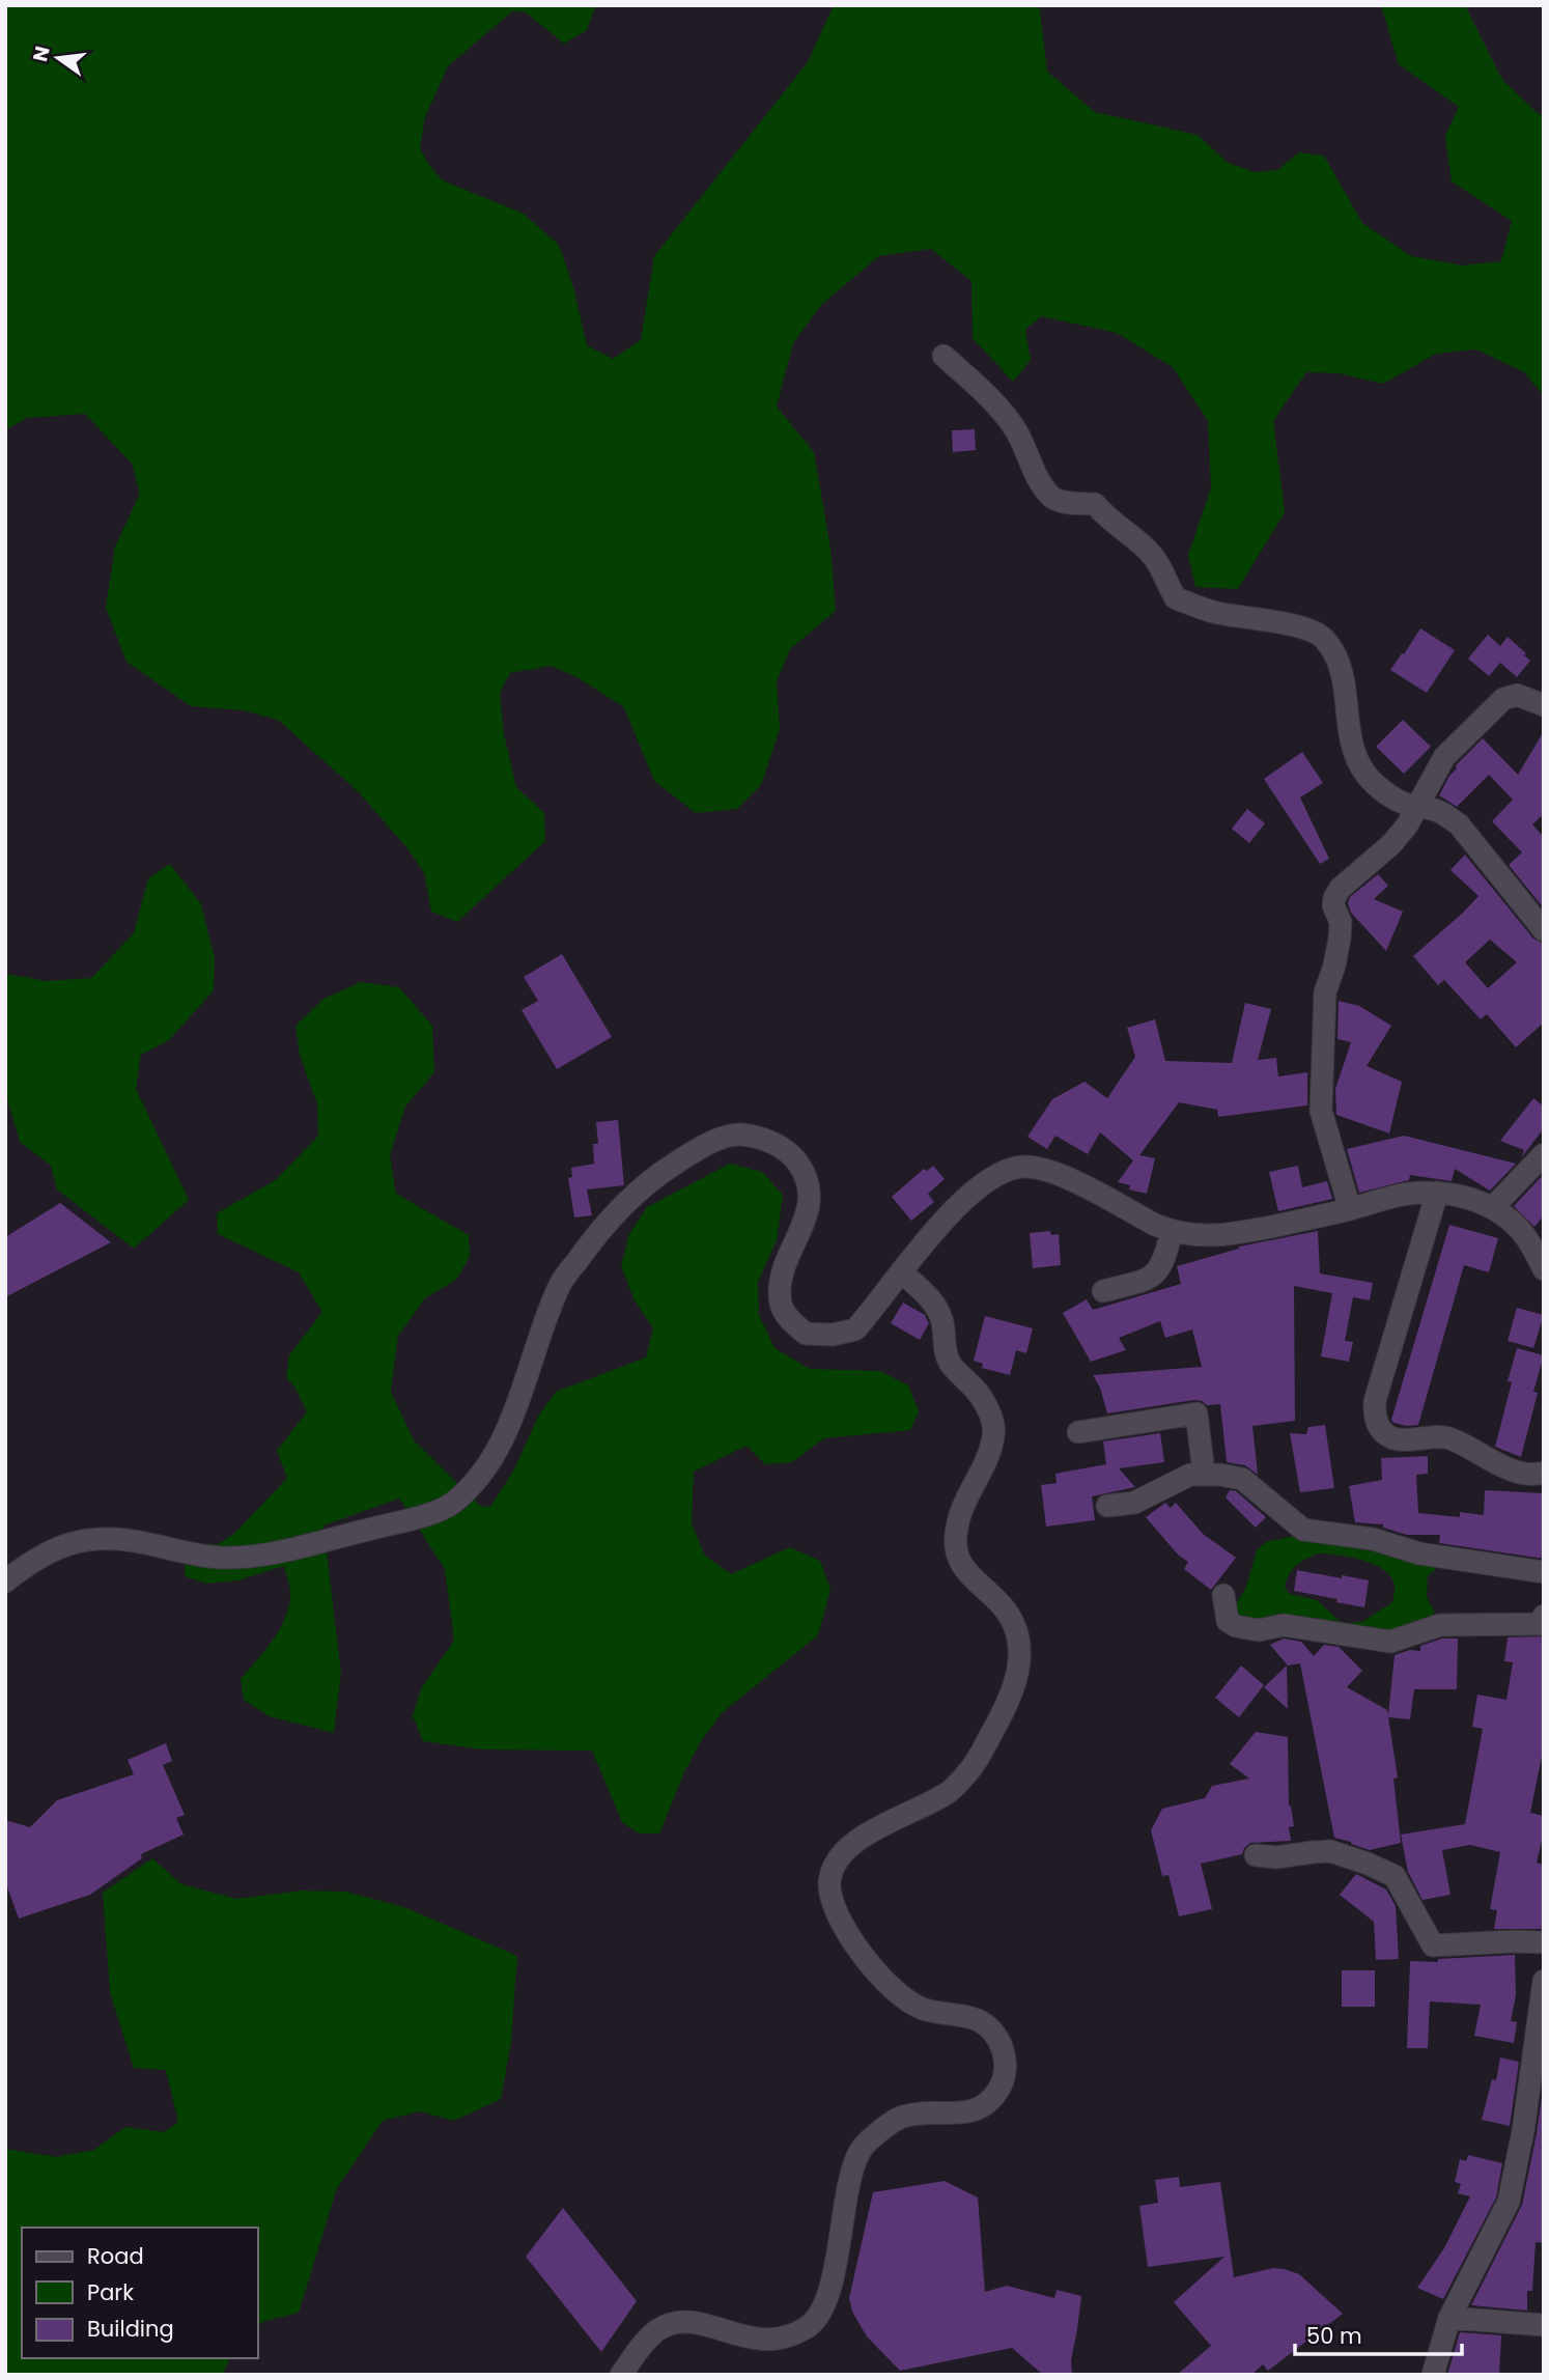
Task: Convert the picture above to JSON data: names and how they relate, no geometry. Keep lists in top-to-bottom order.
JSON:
{
  "legend": ["Road", "Park", "Building"],
  "scale_bar": "50 m",
  "north": "left"
}
